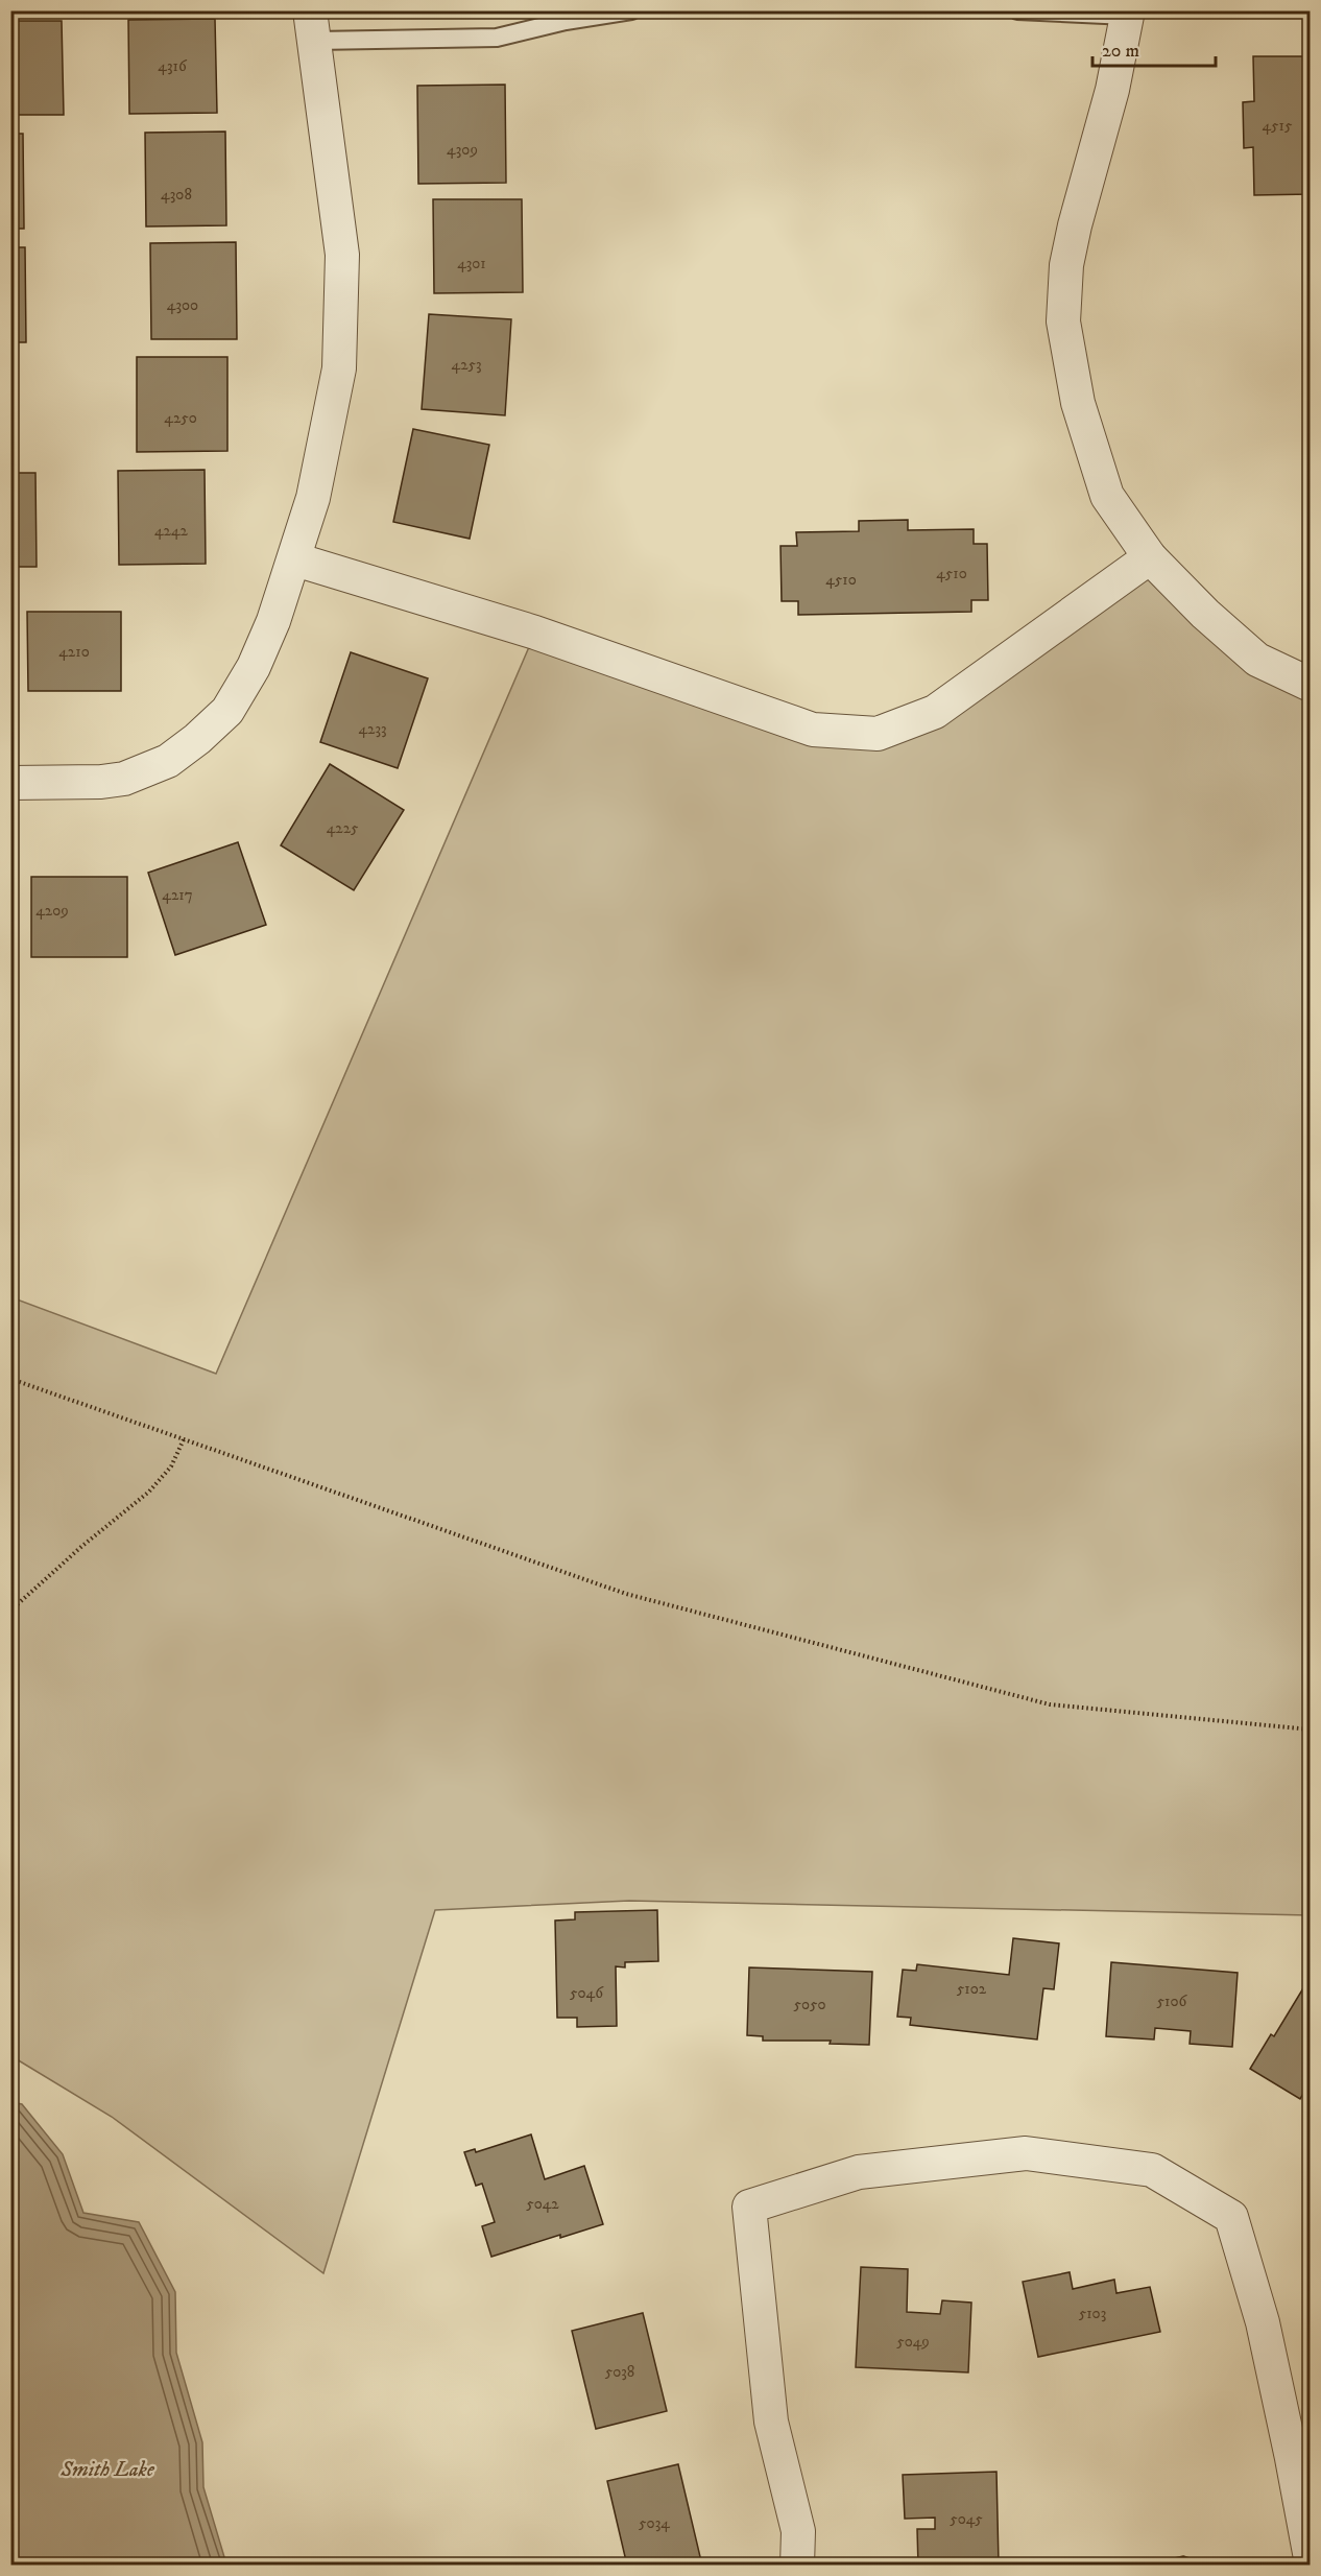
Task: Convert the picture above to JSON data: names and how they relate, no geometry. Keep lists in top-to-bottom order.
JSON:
{
  "water": ["Smith Lake"],
  "house_numbers": [
    "4316",
    "4515",
    "4309",
    "4308",
    "4301",
    "4300",
    "4253",
    "4250",
    "4242",
    "4510",
    "4510",
    "4210",
    "4233",
    "4225",
    "4217",
    "4209",
    "5102",
    "5046",
    "5106",
    "5050",
    "5042",
    "5103",
    "5049",
    "5038",
    "5045",
    "5034"
  ],
  "scale_bar": "20 m"
}
